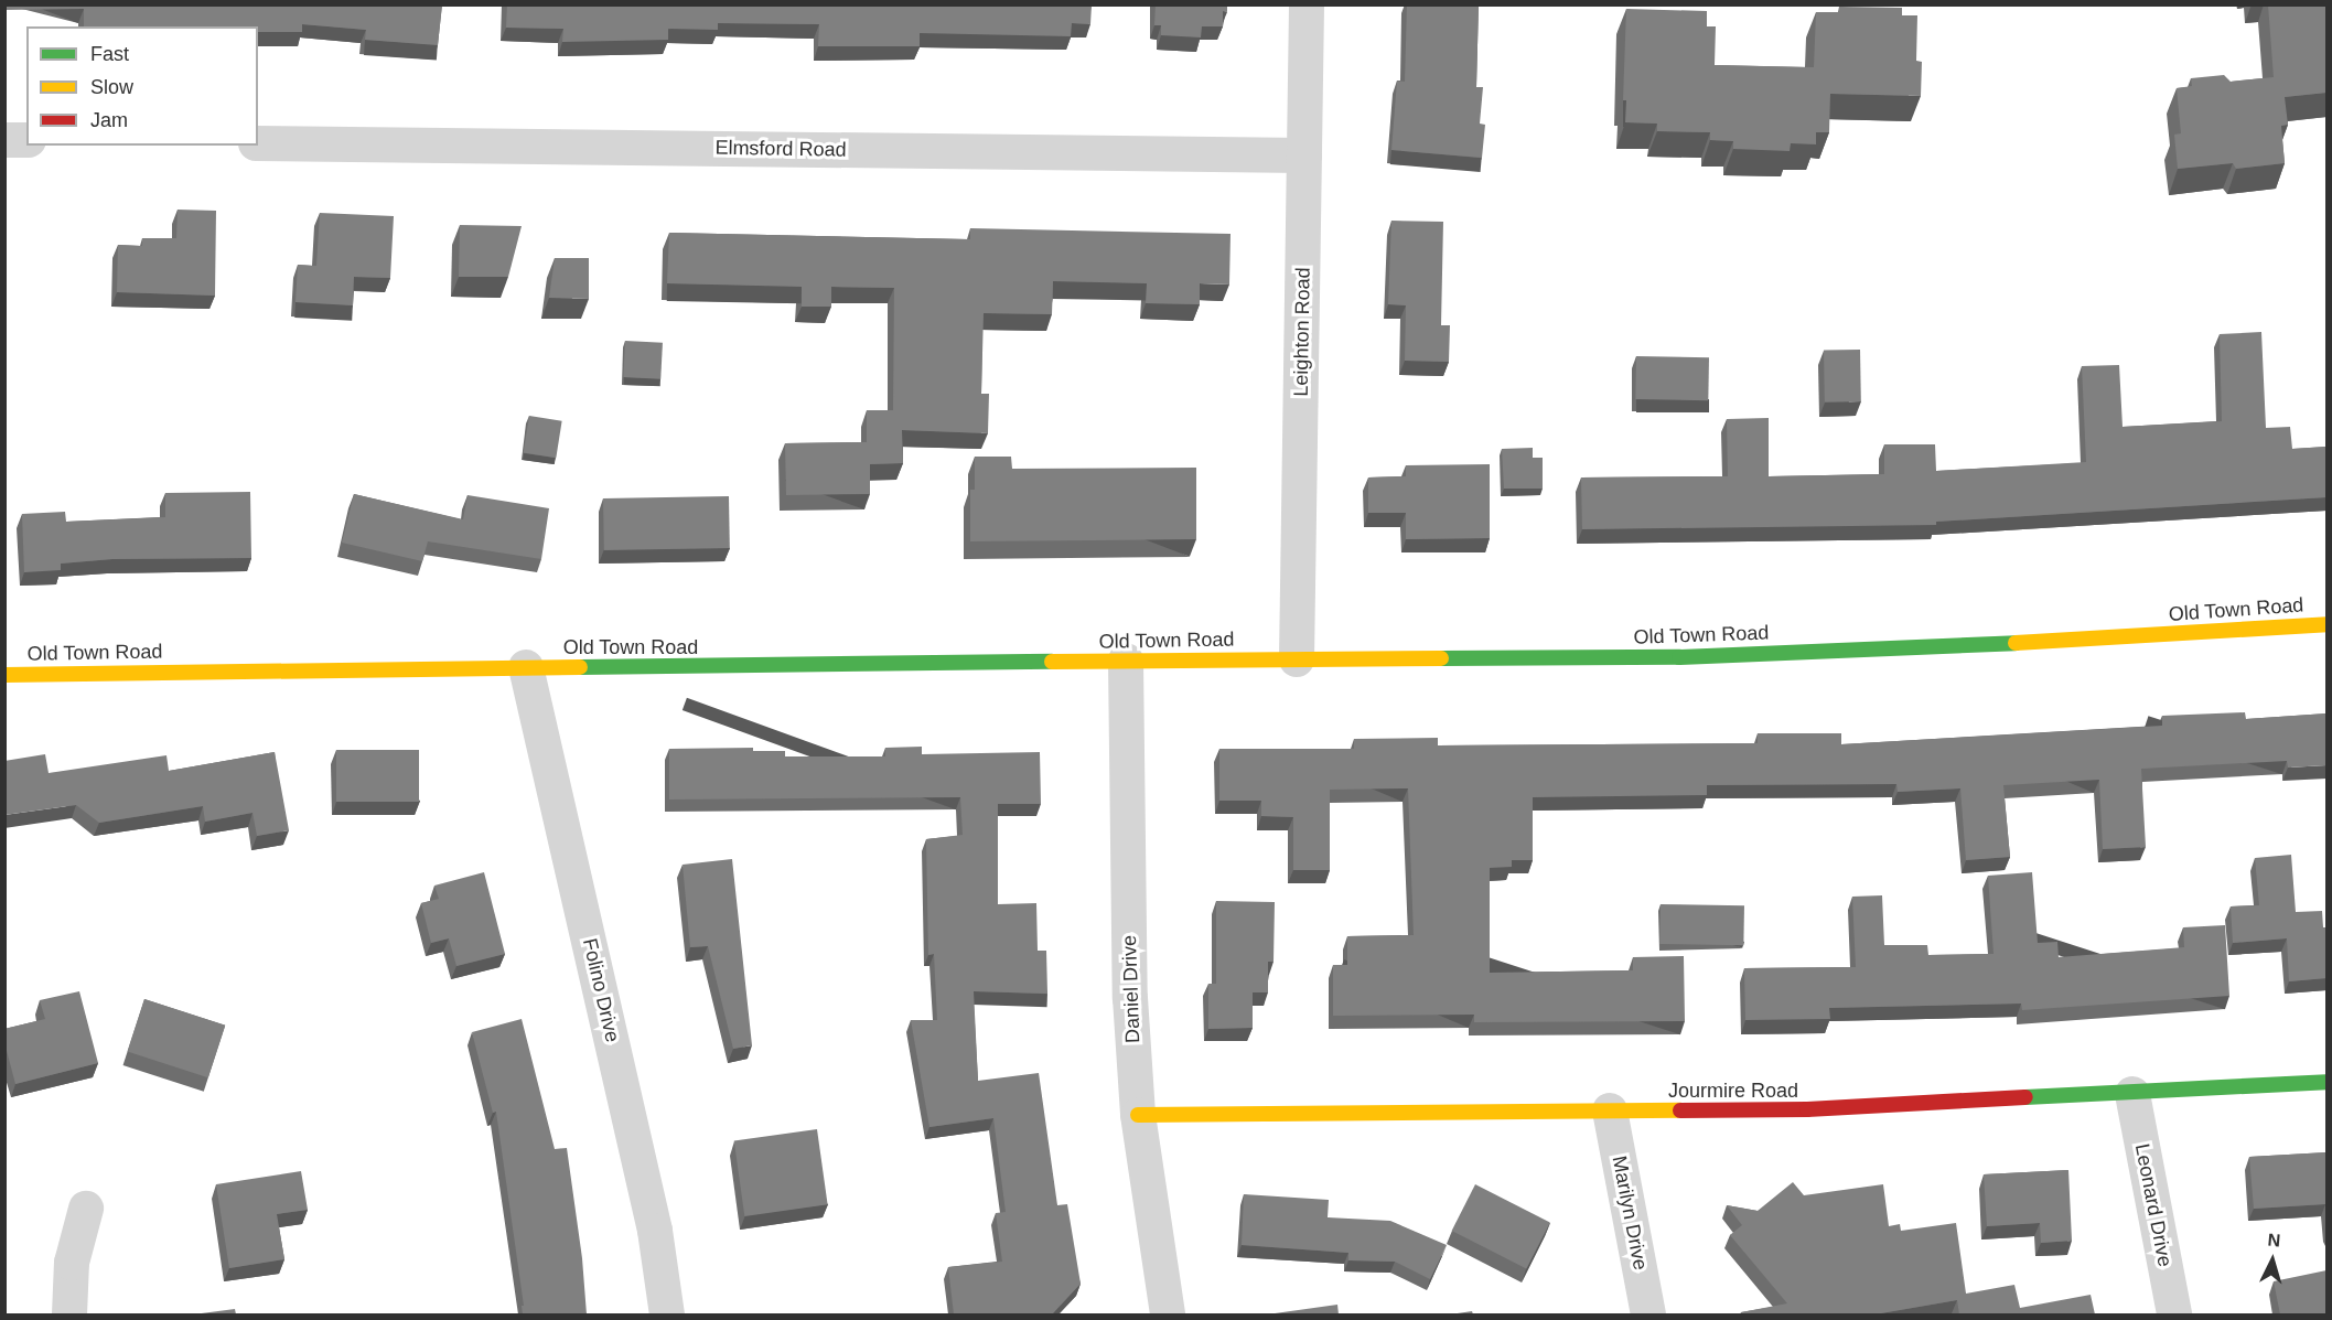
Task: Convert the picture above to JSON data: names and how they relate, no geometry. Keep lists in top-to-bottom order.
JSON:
{
  "streets": {
    "main road": ["Old Town Road", "Jourmire Road"],
    "street": [
      "Elmsford Road",
      "Leighton Road",
      "Daniel Drive",
      "Folino Drive",
      "Leonard Drive",
      "Marilyn Drive"
    ]
  },
  "crossings": [
    ["Elmsford Road", "Leighton Road"],
    ["Leighton Road", "Old Town Road"],
    ["Old Town Road", "Daniel Drive"],
    ["Old Town Road", "Folino Drive"],
    ["Daniel Drive", "Jourmire Road"],
    ["Jourmire Road", "Leonard Drive"],
    ["Jourmire Road", "Marilyn Drive"]
  ],
  "legend": ["Fast", "Slow", "Jam"],
  "north": "top"
}
